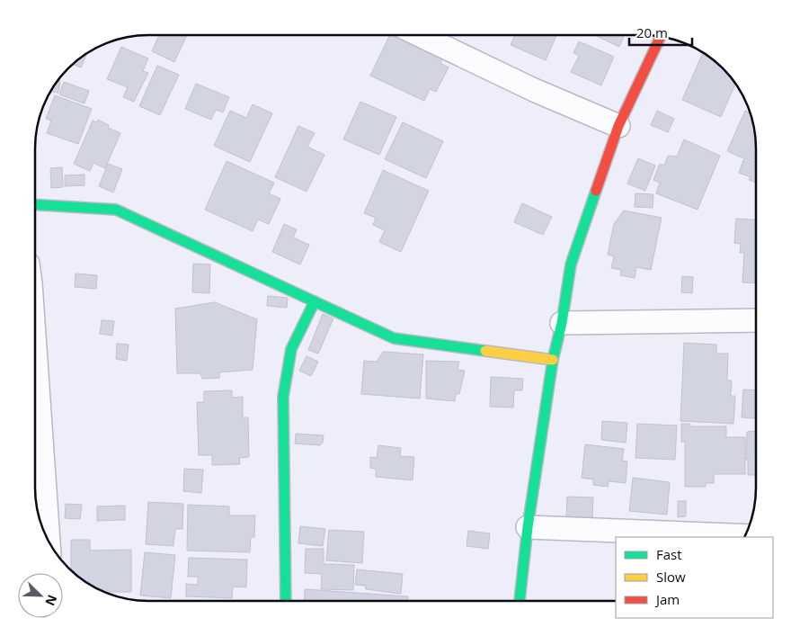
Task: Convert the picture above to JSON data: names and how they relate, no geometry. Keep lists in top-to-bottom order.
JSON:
{
  "legend": ["Fast", "Slow", "Jam"],
  "scale_bar": "20 m",
  "north": "bottom right"
}
